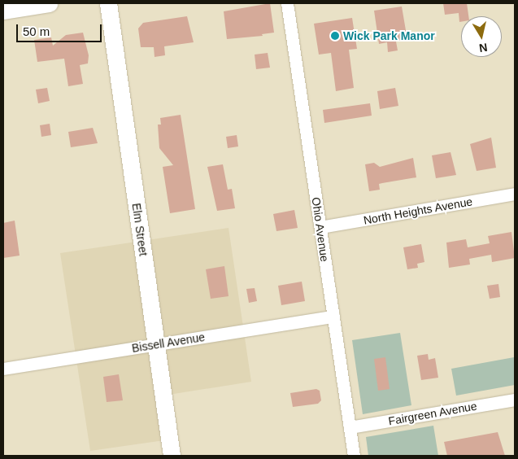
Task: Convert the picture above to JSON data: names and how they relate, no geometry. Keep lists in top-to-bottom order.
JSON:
{
  "streets": {
    "street": [
      "North Heights Avenue",
      "Elm Street",
      "Ohio Avenue",
      "Bissell Avenue",
      "Fairgreen Avenue"
    ]
  },
  "crossings": [
    ["North Heights Avenue", "Ohio Avenue"],
    ["Elm Street", "Bissell Avenue"],
    ["Ohio Avenue", "Bissell Avenue"],
    ["Ohio Avenue", "Fairgreen Avenue"]
  ],
  "places": ["Wick Park Manor"],
  "scale_bar": "50 m",
  "north": "bottom"
}
